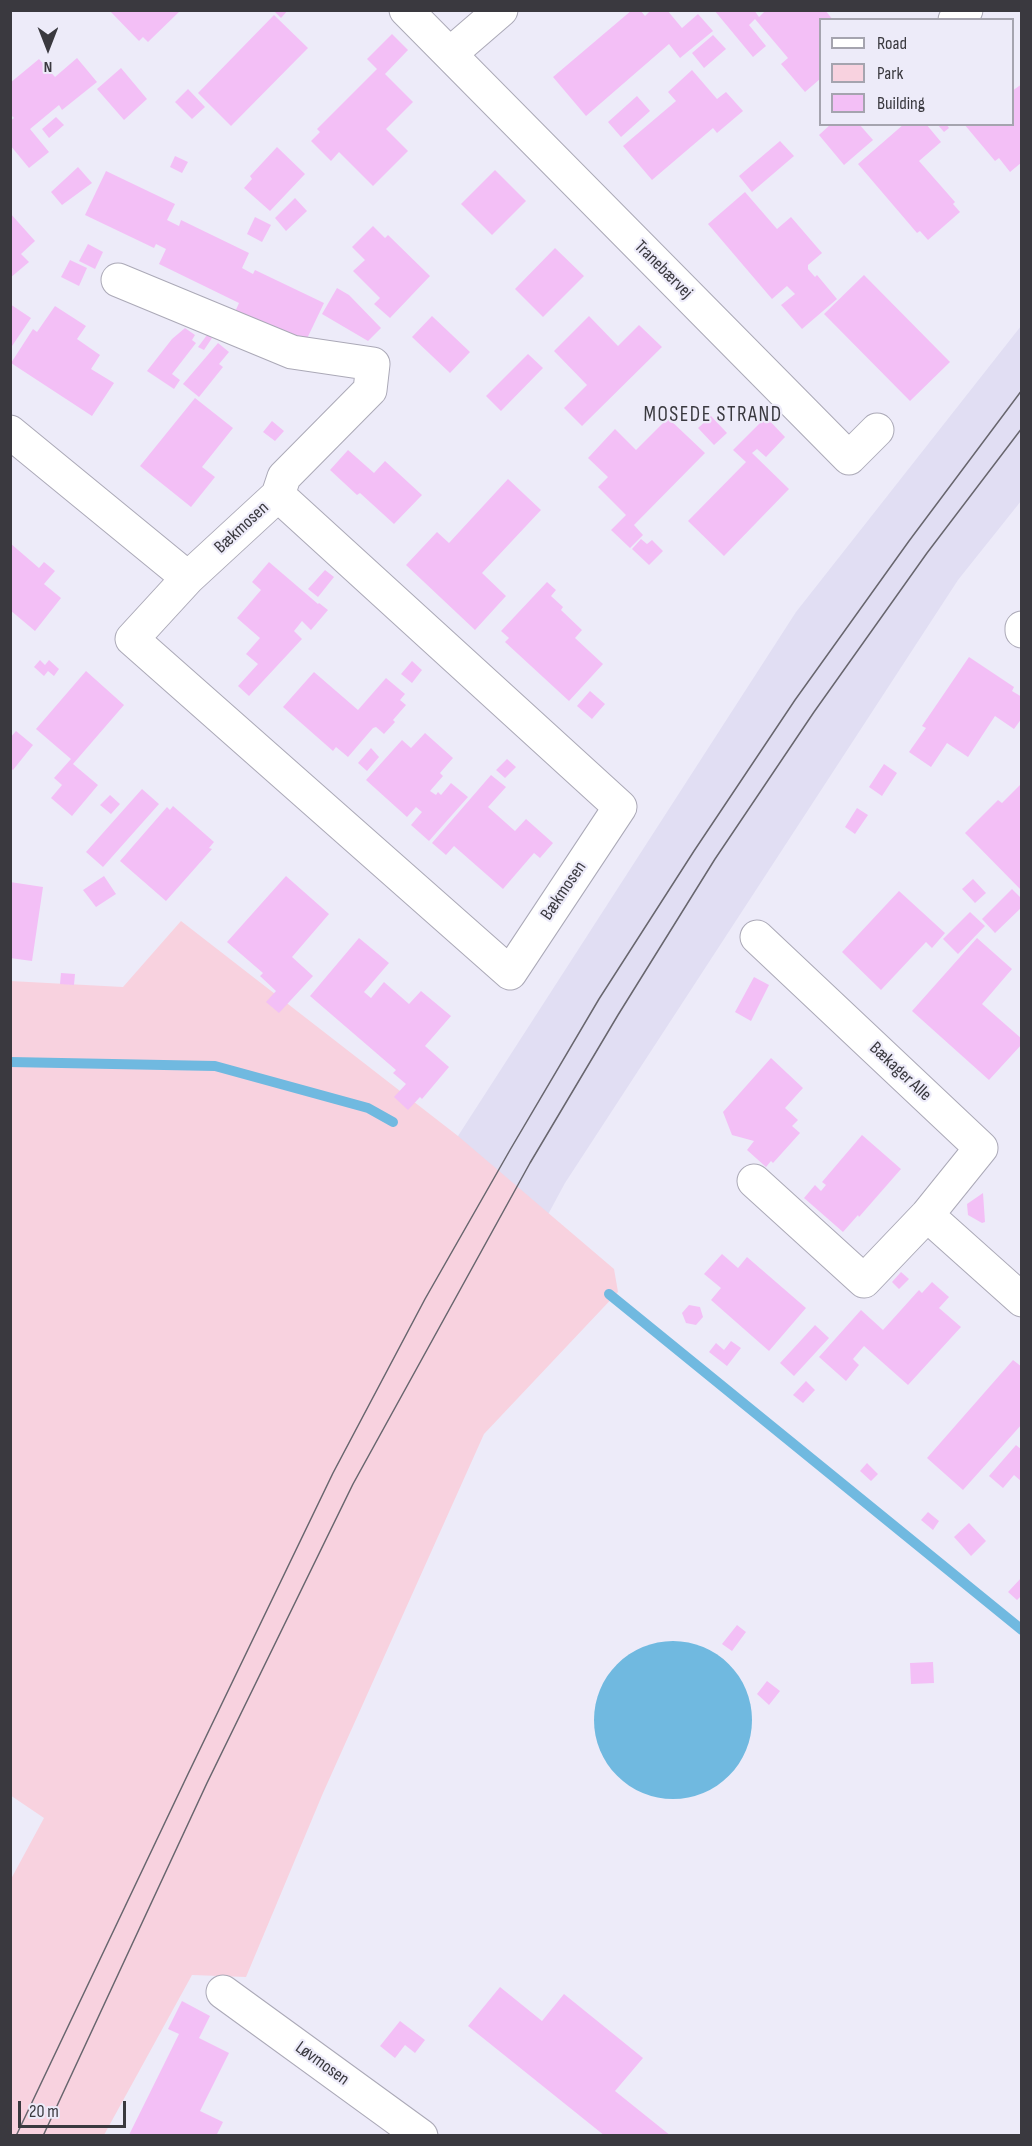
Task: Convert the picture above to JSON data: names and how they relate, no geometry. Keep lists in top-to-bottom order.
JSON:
{
  "streets": {
    "street": [
      "Tranebærvej",
      "Bækmosen",
      "Bækager Alle",
      "Løvmosen"
    ]
  },
  "districts": ["MOSEDE STRAND"],
  "legend": ["Road", "Park", "Building"],
  "scale_bar": "20 m",
  "north": "bottom"
}
